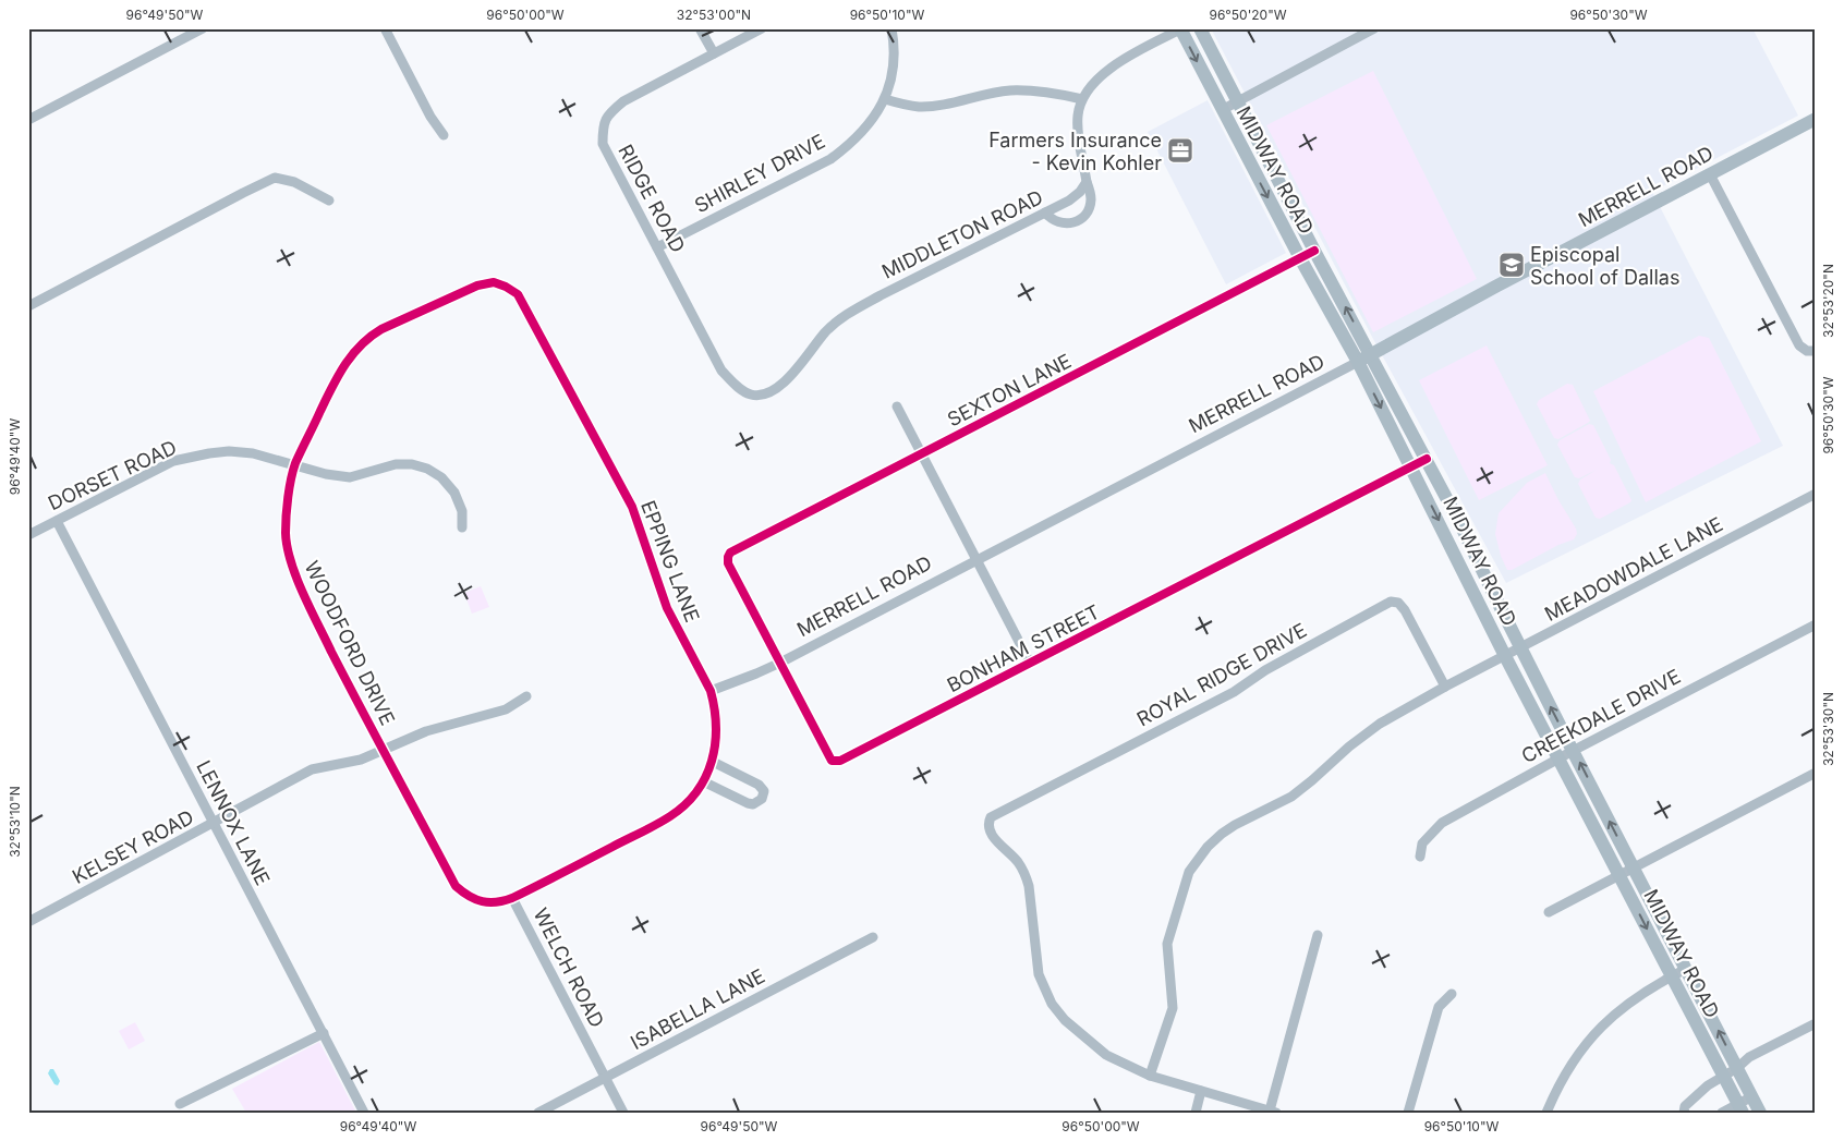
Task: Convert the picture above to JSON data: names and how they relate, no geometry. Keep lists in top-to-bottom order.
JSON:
{
  "streets": {
    "main road": ["MIDWAY ROAD", "MERRELL ROAD"],
    "street": [
      "SHIRLEY DRIVE",
      "RIDGE ROAD",
      "MIDDLETON ROAD",
      "SEXTON LANE",
      "DORSET ROAD",
      "EPPING LANE",
      "MEADOWDALE LANE",
      "WOODFORD DRIVE",
      "BONHAM STREET",
      "ROYAL RIDGE DRIVE",
      "CREEKDALE DRIVE",
      "LENNOX LANE",
      "KELSEY ROAD",
      "WELCH ROAD",
      "ISABELLA LANE"
    ]
  },
  "crossings": [
    ["MIDWAY ROAD", "MERRELL ROAD"],
    ["MIDWAY ROAD", "SEXTON LANE"],
    ["MIDWAY ROAD", "MEADOWDALE LANE"],
    ["MIDWAY ROAD", "BONHAM STREET"],
    ["MIDWAY ROAD", "CREEKDALE DRIVE"],
    ["SHIRLEY DRIVE", "RIDGE ROAD"],
    ["MERRELL ROAD", "EPPING LANE"],
    ["MERRELL ROAD", "BONHAM STREET"],
    ["RIDGE ROAD", "MIDDLETON ROAD"],
    ["SEXTON LANE", "BONHAM STREET"],
    ["DORSET ROAD", "WOODFORD DRIVE"],
    ["DORSET ROAD", "LENNOX LANE"],
    ["EPPING LANE", "WOODFORD DRIVE"],
    ["EPPING LANE", "WELCH ROAD"],
    ["MEADOWDALE LANE", "ROYAL RIDGE DRIVE"],
    ["WOODFORD DRIVE", "KELSEY ROAD"],
    ["WOODFORD DRIVE", "WELCH ROAD"],
    ["LENNOX LANE", "KELSEY ROAD"],
    ["WELCH ROAD", "ISABELLA LANE"]
  ],
  "places": {
    "office": ["Farmers Insurance - Kevin Kohler"],
    "school or university": ["Episcopal School of Dallas"]
  },
  "coordinates": [
    "96°49'50\"W",
    "96°50'00\"W",
    "32°53'00\"N",
    "96°50'10\"W",
    "96°50'20\"W",
    "96°50'30\"W",
    "32°53'20\"N",
    "96°49'40\"W",
    "32°53'30\"N",
    "32°53'10\"N"
  ]
}
